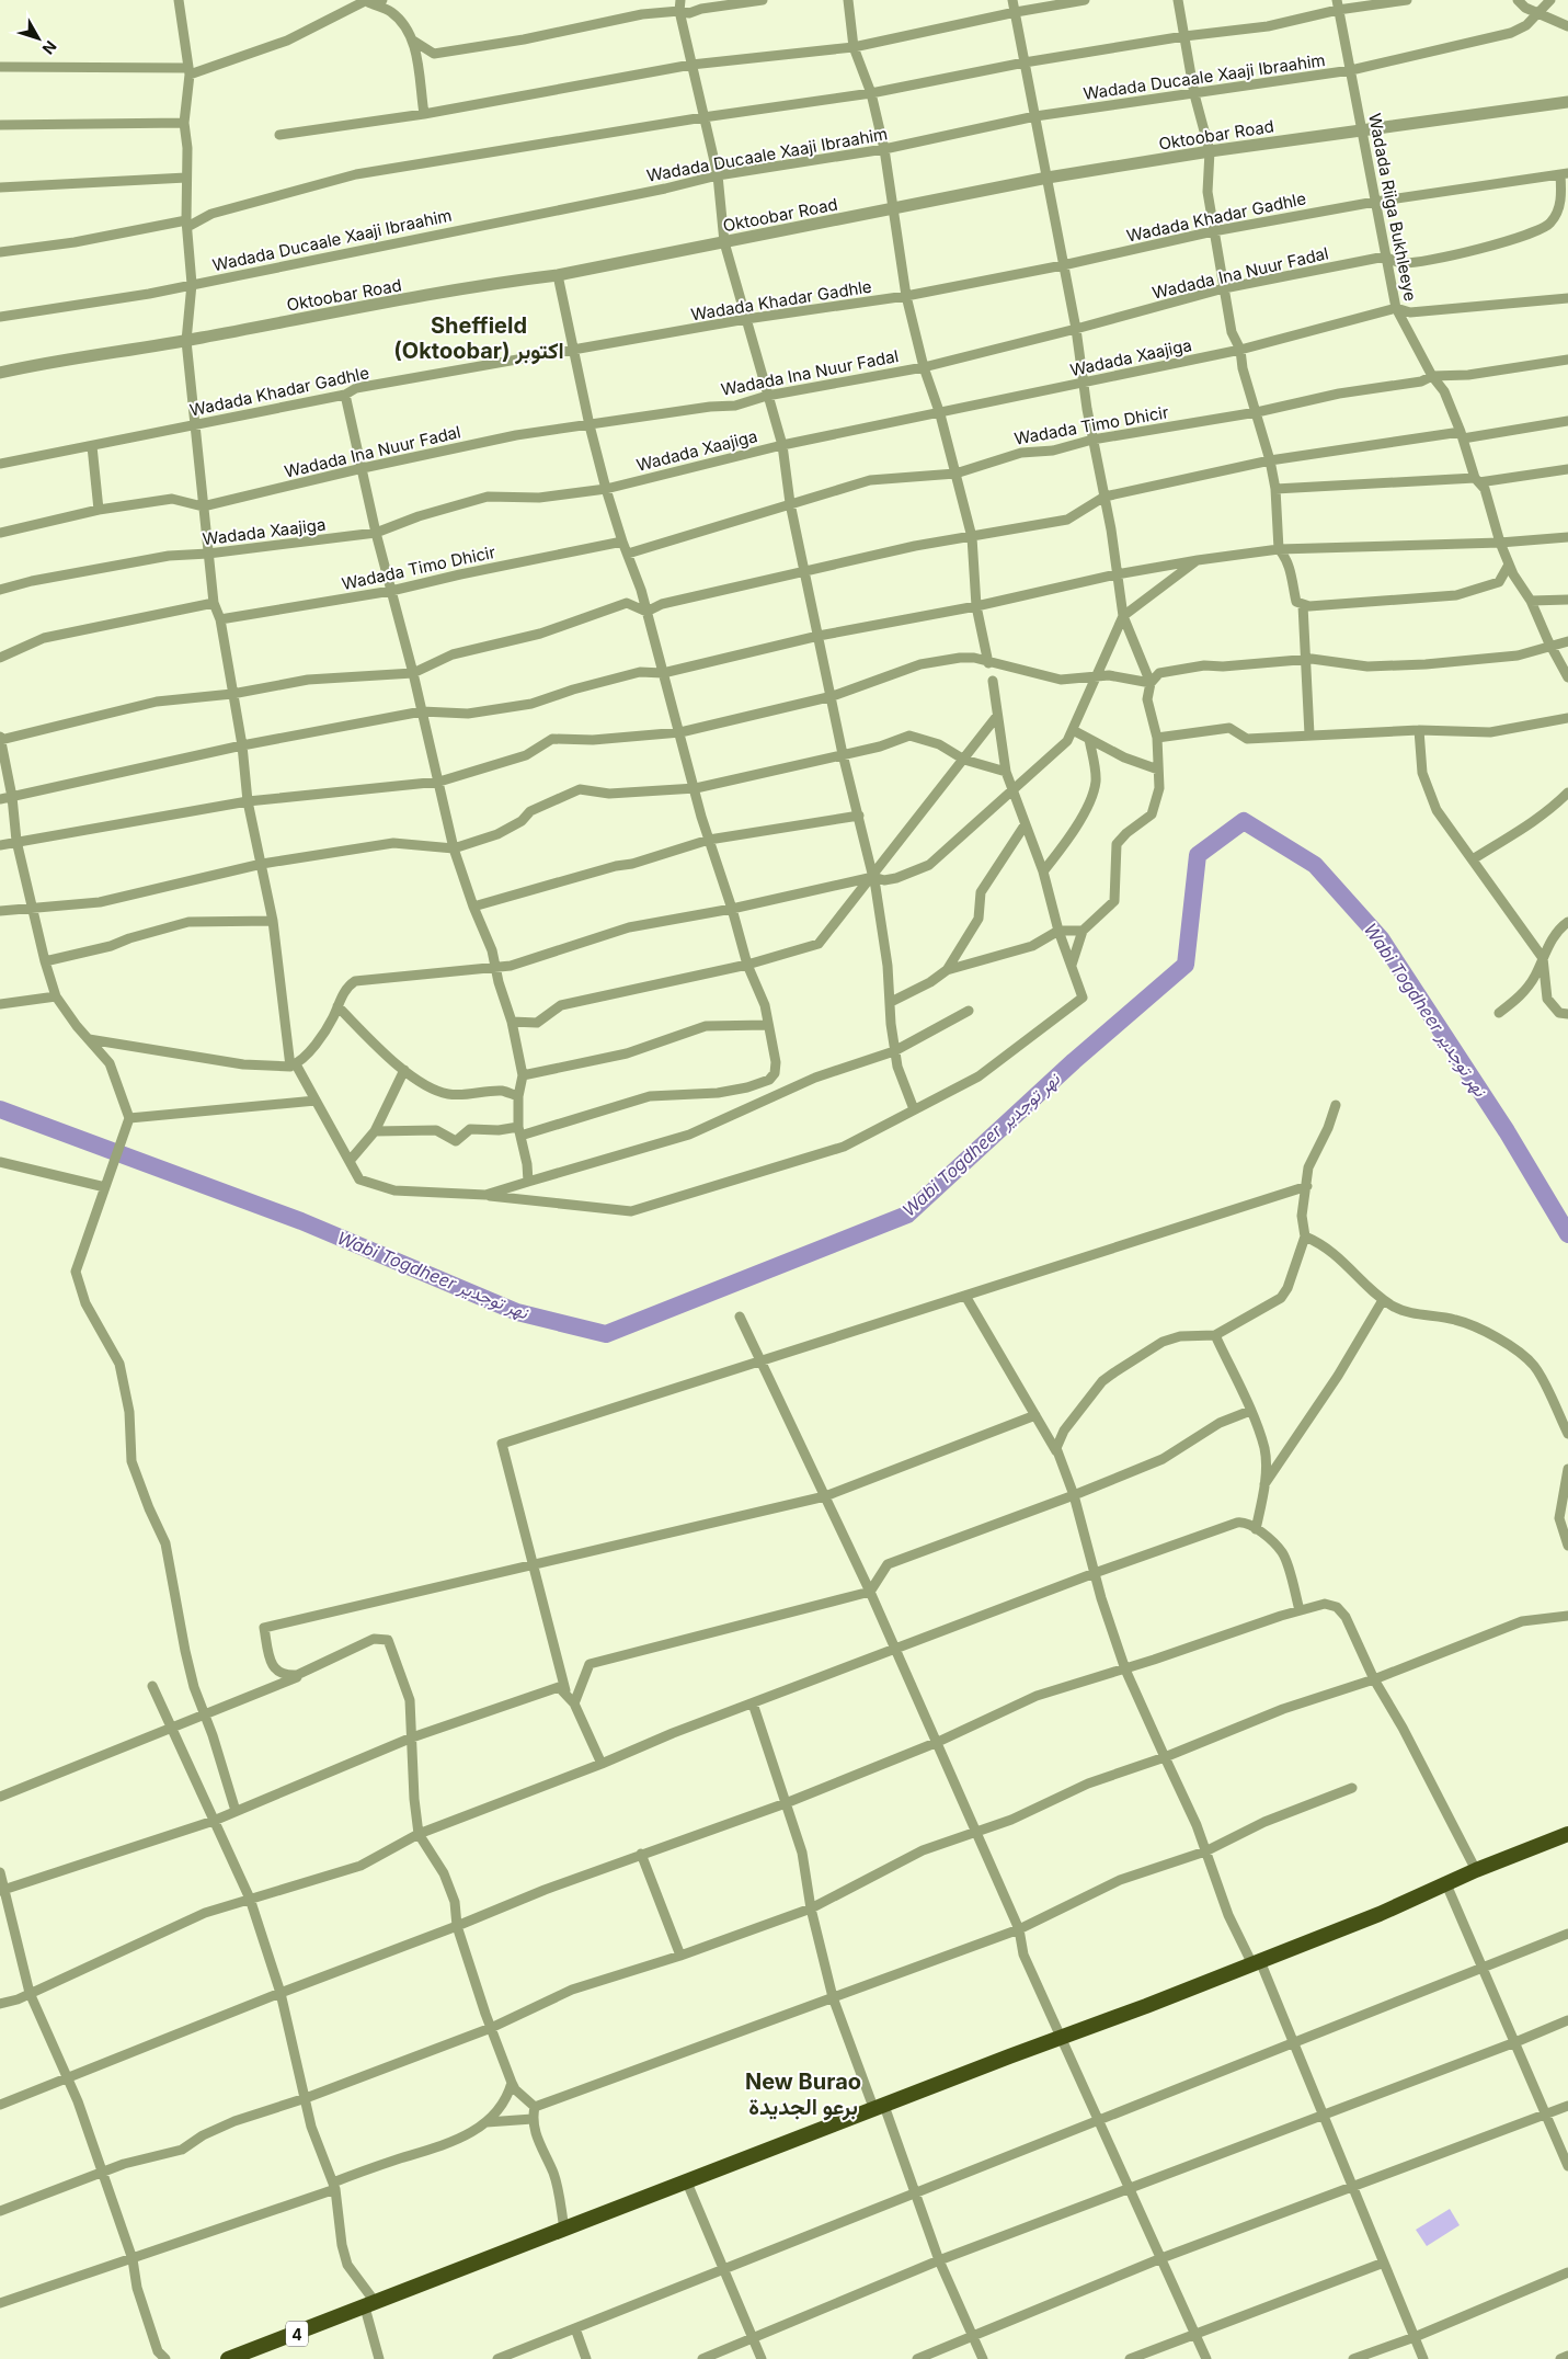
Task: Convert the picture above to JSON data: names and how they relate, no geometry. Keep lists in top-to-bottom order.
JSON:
{
  "streets": {
    "highway": ["4"],
    "street": [
      "Wadada Ducaale Xaaji Ibraahim",
      "Oktoobar Road",
      "Wadada Riiga Bukhleeye",
      "Wadada Khadar Gadhle",
      "Wadada Ina Nuur Fadal",
      "Wadada Xaajiga",
      "Wadada Timo Dhicir"
    ]
  },
  "crossings": [
    ["Wadada Ducaale Xaaji Ibraahim", "Wadada Riiga Bukhleeye"],
    ["Oktoobar Road", "Wadada Riiga Bukhleeye"],
    ["Wadada Riiga Bukhleeye", "Wadada Khadar Gadhle"],
    ["Wadada Riiga Bukhleeye", "Wadada Ina Nuur Fadal"],
    ["Wadada Riiga Bukhleeye", "Wadada Xaajiga"],
    ["Wadada Riiga Bukhleeye", "Wadada Timo Dhicir"]
  ],
  "districts": ["Sheffield (Oktoobar) اكتوبر", "New Burao برعو الجديدة"],
  "water": ["Wabi Togdheer نهر توجدير"],
  "north": "bottom right"
}
